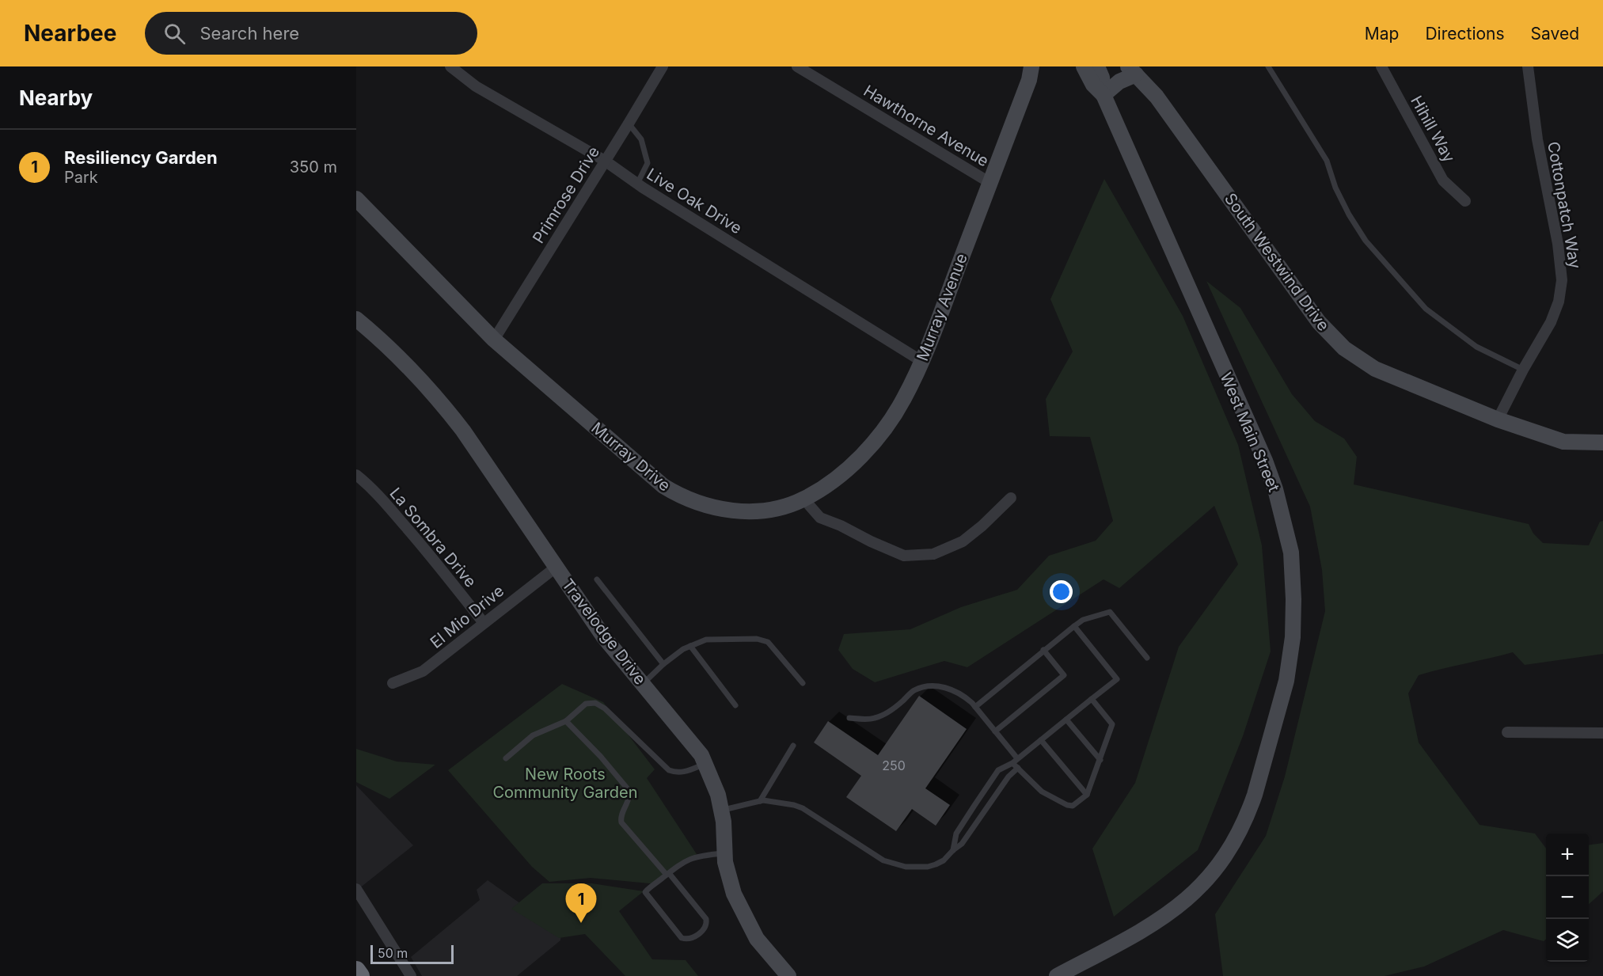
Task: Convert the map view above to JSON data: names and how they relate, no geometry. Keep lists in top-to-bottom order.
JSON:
{
  "streets": {
    "street": [
      "Hawthorne Avenue",
      "Hihill Way",
      "Primrose Drive",
      "Live Oak Drive",
      "Cottonpatch Way",
      "South Westwind Drive",
      "Murray Avenue",
      "West Main Street",
      "Murray Drive",
      "La Sombra Drive",
      "El Mio Drive",
      "Travelodge Drive"
    ]
  },
  "crossings": [
    ["Hawthorne Avenue", "Murray Avenue"],
    ["Primrose Drive", "Live Oak Drive"],
    ["Primrose Drive", "Murray Drive"],
    ["Live Oak Drive", "Murray Avenue"],
    ["Cottonpatch Way", "South Westwind Drive"],
    ["Murray Avenue", "Murray Drive"],
    ["La Sombra Drive", "El Mio Drive"],
    ["El Mio Drive", "Travelodge Drive"]
  ],
  "parks": ["New Roots Community Garden"],
  "house_numbers": ["250"],
  "scale_bar": "50 m",
  "page": {
    "header": "Nearbee",
    "search": "Search here",
    "nav": ["Map", "Directions", "Saved"],
    "heading": "Nearby",
    "list": [
      {
        "mark": "1",
        "name": "Resiliency Garden",
        "note": "Park",
        "value": "350 m"
      }
    ],
    "map_buttons": ["+", "−"],
    "pins": "1",
    "scale": "50 m"
  }
}
